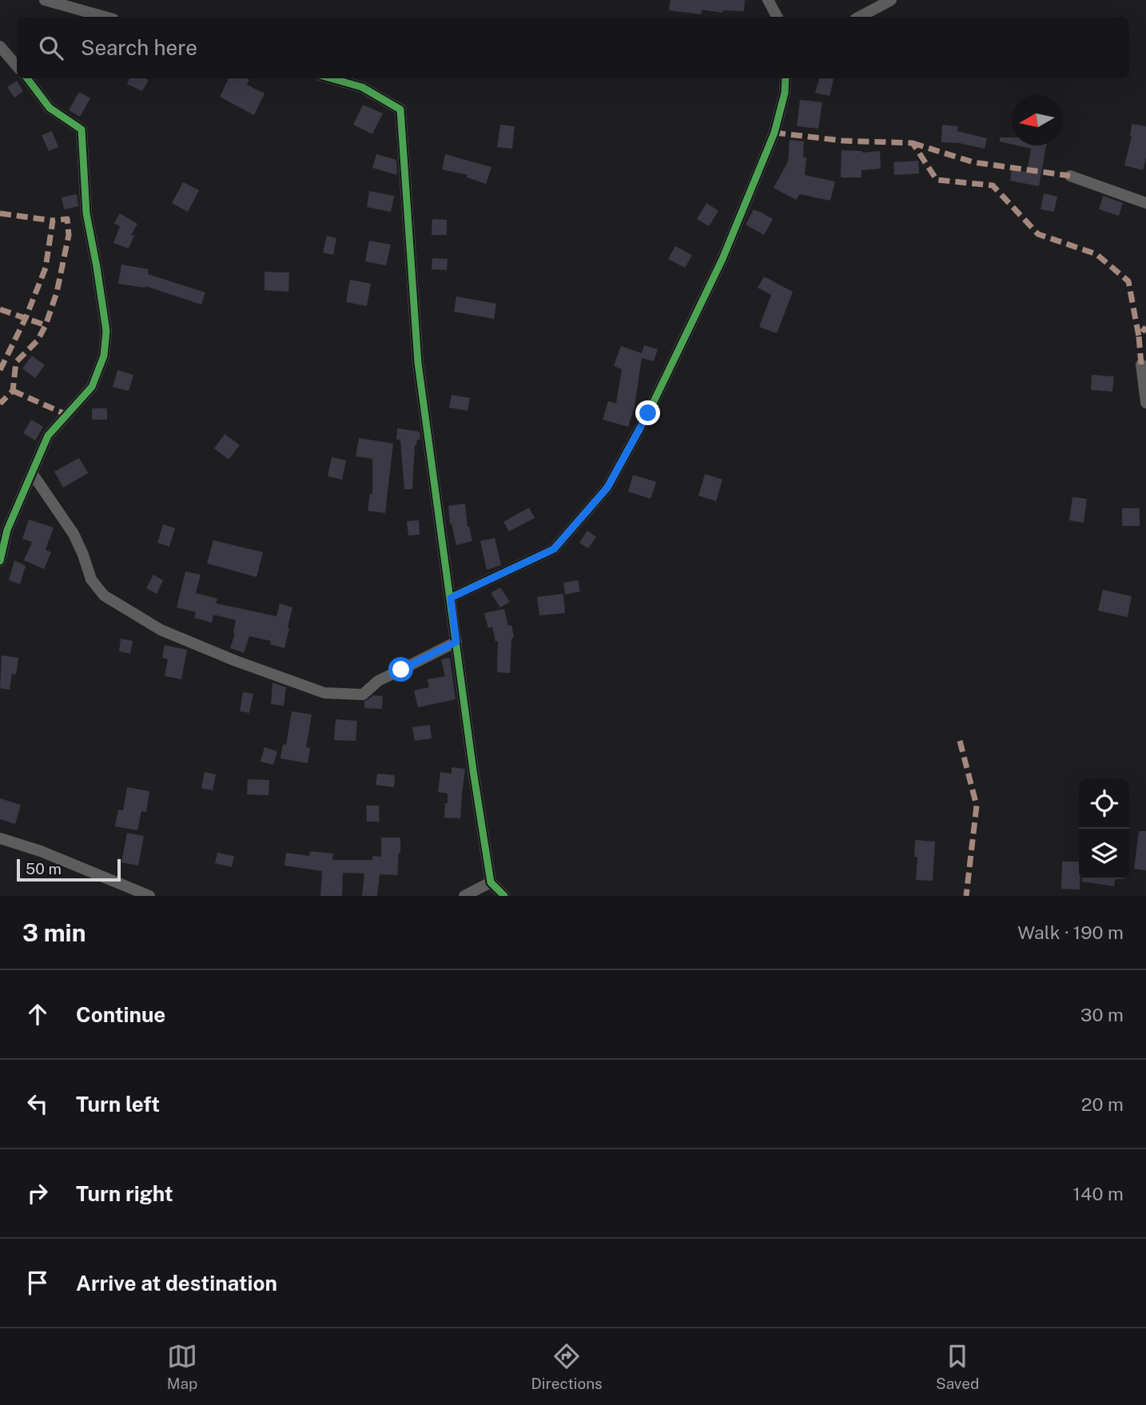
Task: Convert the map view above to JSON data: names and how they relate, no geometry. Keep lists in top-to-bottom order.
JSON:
{
  "scale_bar": "50 m",
  "north": "left",
  "page": {
    "search": "Search here",
    "scale": "50 m",
    "heading": ["3 min", "Walk · 190 m"],
    "list": [
      ["Continue", "30 m"],
      ["Turn left", "20 m"],
      ["Turn right", "140 m"],
      "Arrive at destination"
    ],
    "nav": ["Map", "Directions", "Saved"]
  }
}
